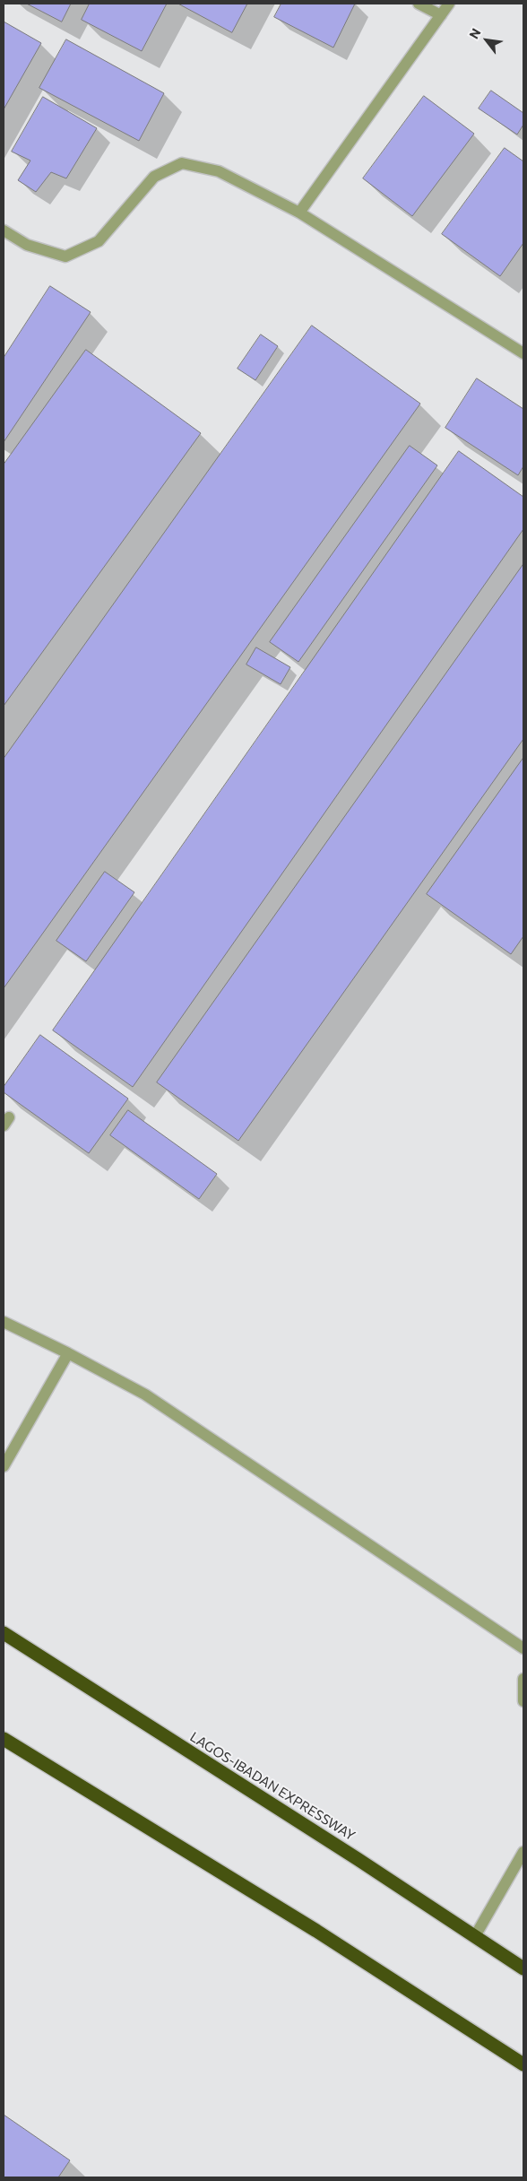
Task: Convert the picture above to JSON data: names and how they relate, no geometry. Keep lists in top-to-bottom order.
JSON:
{
  "streets": {
    "highway": ["LAGOS-IBADAN EXPRESSWAY"]
  },
  "north": "top left"
}
